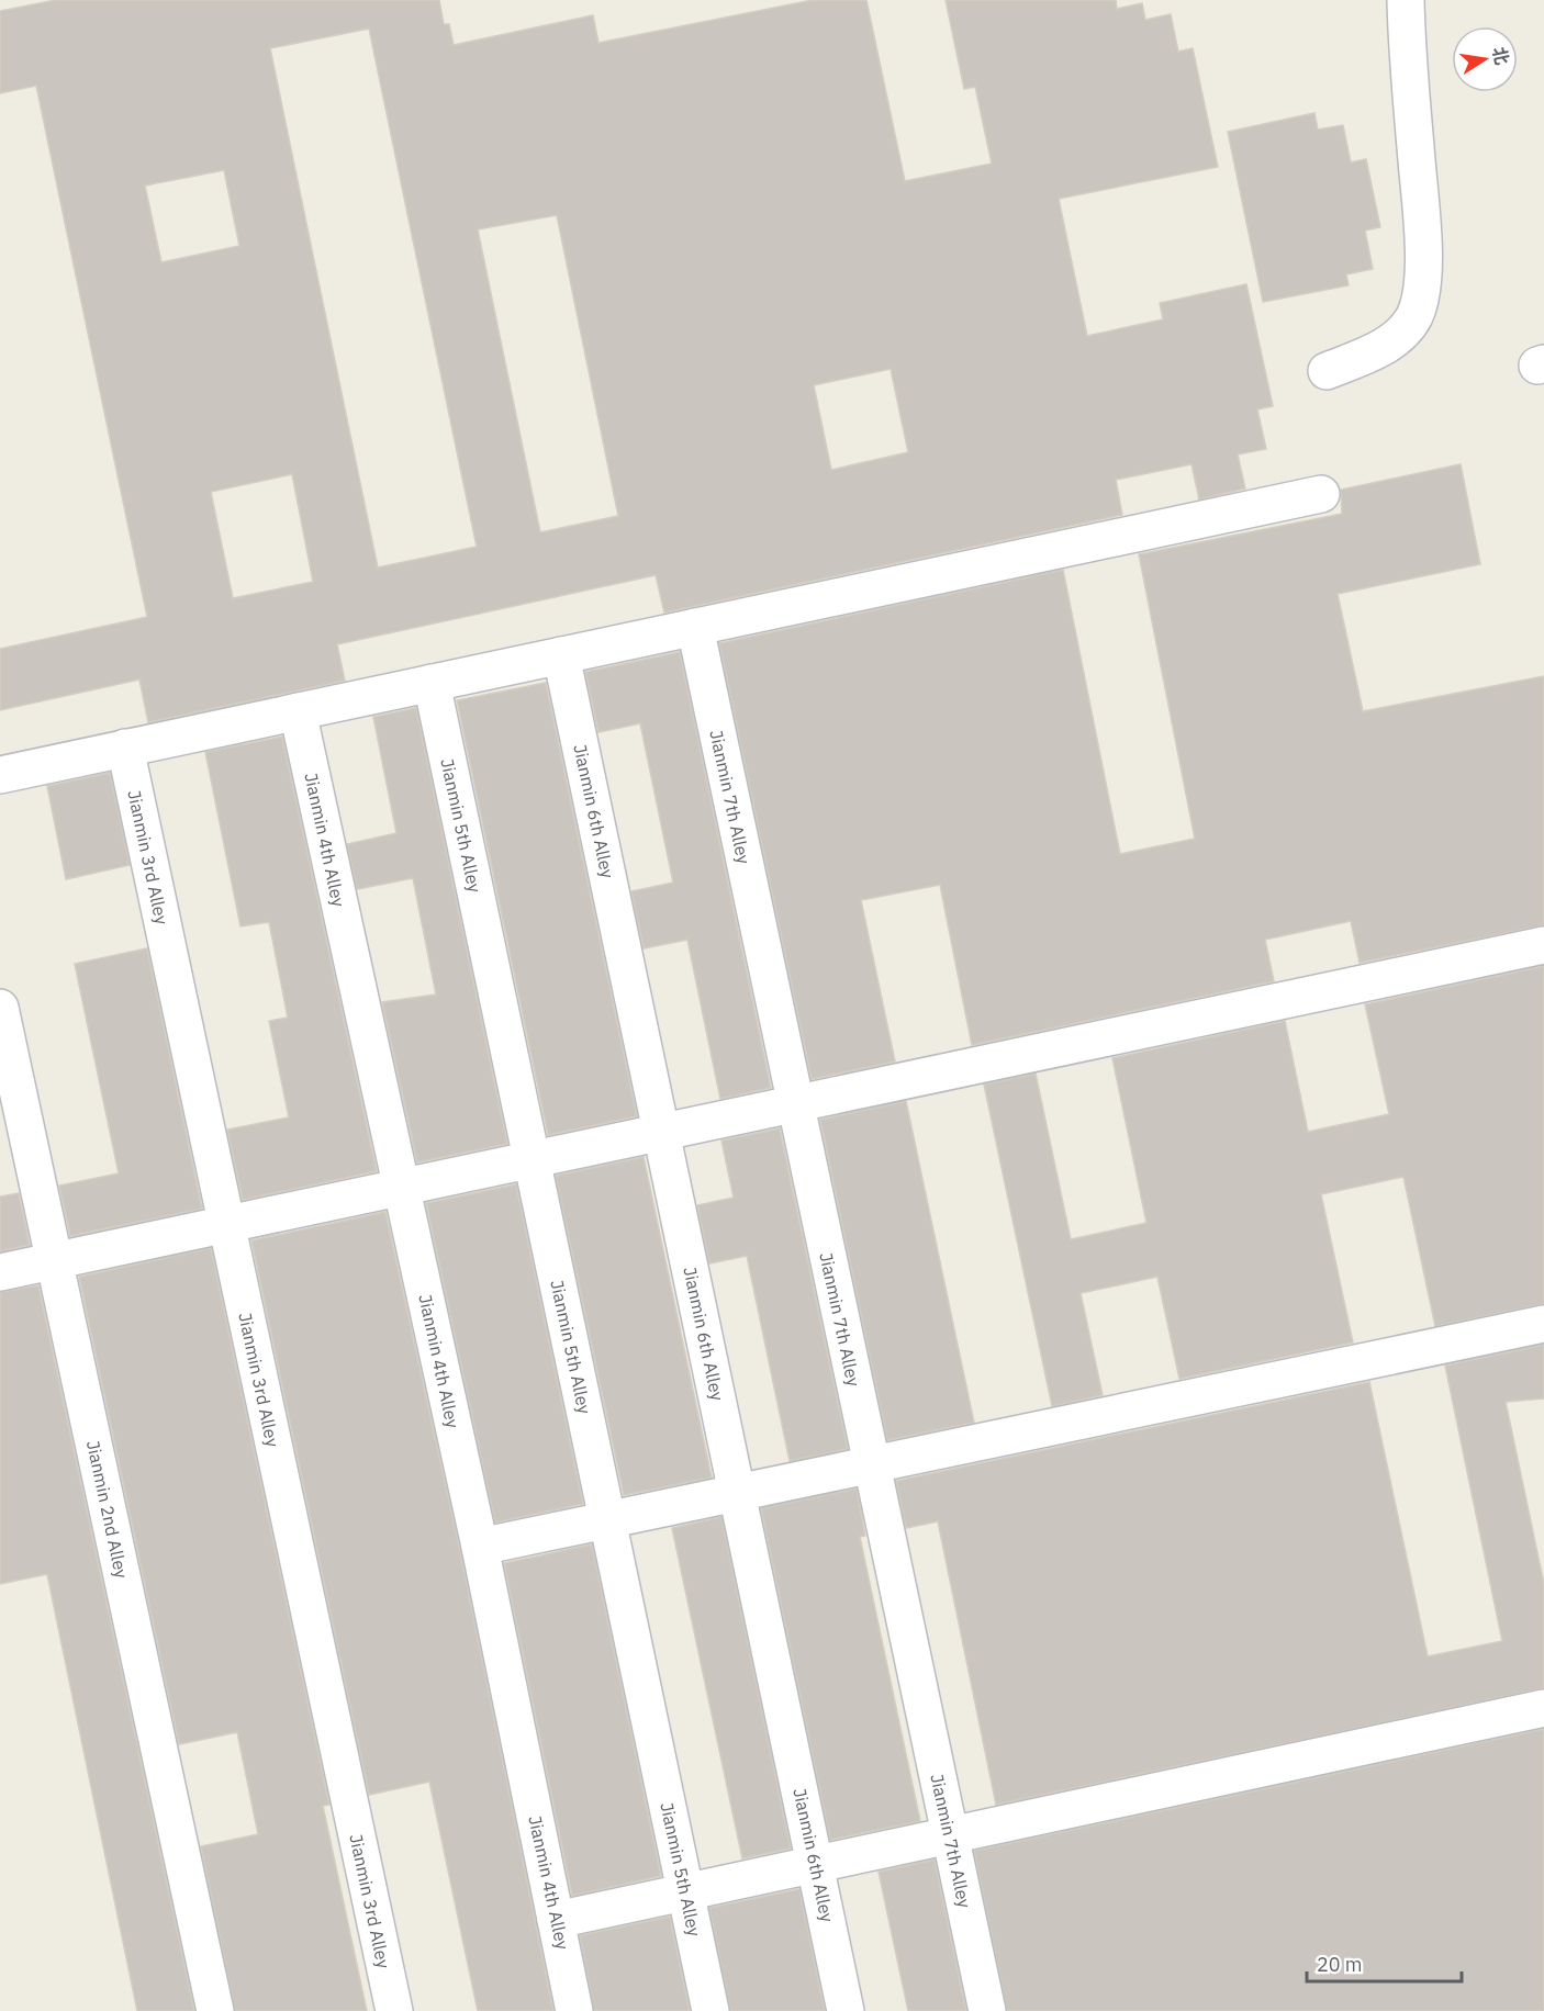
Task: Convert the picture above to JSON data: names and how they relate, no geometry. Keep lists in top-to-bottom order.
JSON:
{
  "streets": {
    "lane": [
      "Jianmin 7th Alley",
      "Jianmin 6th Alley",
      "Jianmin 5th Alley",
      "Jianmin 4th Alley",
      "Jianmin 3rd Alley",
      "Jianmin 2nd Alley"
    ]
  },
  "scale_bar": "20 m",
  "north": "right"
}
